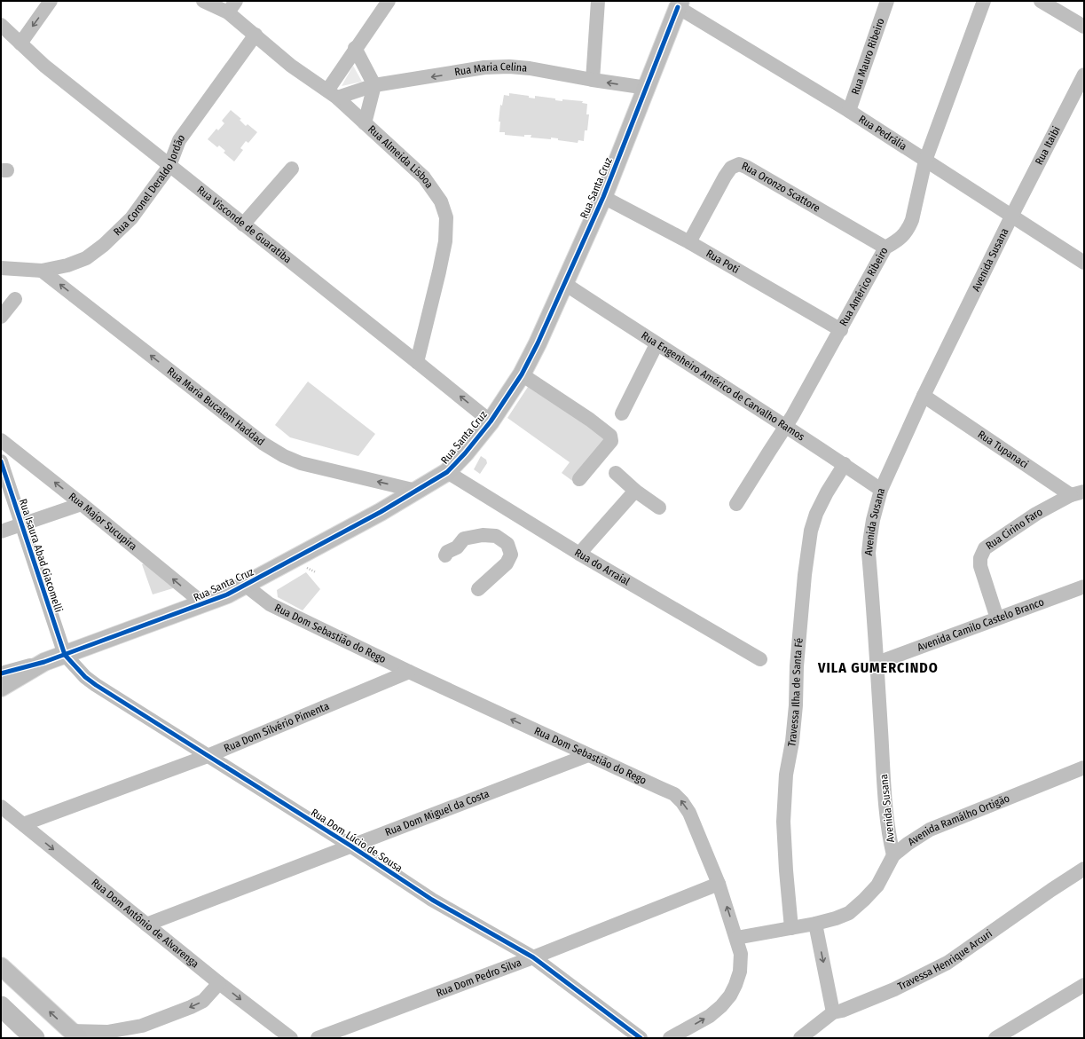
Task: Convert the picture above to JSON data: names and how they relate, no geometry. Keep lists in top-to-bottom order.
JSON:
{
  "streets": {
    "main road": ["Rua Santa Cruz"],
    "street": [
      "Rua Mauro Ribeiro",
      "Rua Maria Celina",
      "Rua Pedrália",
      "Rua Itaibi",
      "Rua Almeida Lisboa",
      "Rua Coronel Deraldo Jordão",
      "Rua Oronzo Scattore",
      "Rua Visconde de Guaratiba",
      "Avenida Susana",
      "Rua Poti",
      "Rua Américo Ribeiro",
      "Rua Engenheiro Américo de Carvalho Ramos",
      "Rua Maria Bucalem Haddad",
      "Rua Tupanaci",
      "Rua Major Sucupira",
      "Rua Cirino Faro",
      "Rua Isaura Abad Giacomelli",
      "Rua do Arraial",
      "Avenida Camilo Castelo Branco",
      "Rua Dom Sebastião do Rego",
      "Travessa Ilha de Santa Fé",
      "Rua Dom Silvério Pimenta",
      "Rua Dom Miguel da Costa",
      "Avenida Ramálho Ortigão",
      "Rua Dom Lúcio de Sousa",
      "Rua Dom Antônio de Alvarenga",
      "Travessa Henrique Arcuri",
      "Rua Dom Pedro Silva"
    ]
  },
  "crossings": [
    ["Rua Mauro Ribeiro", "Rua Pedrália"],
    ["Rua Maria Celina", "Rua Almeida Lisboa"],
    ["Rua Maria Celina", "Rua Santa Cruz"],
    ["Rua Pedrália", "Rua Itaibi"],
    ["Rua Pedrália", "Rua Santa Cruz"],
    ["Rua Pedrália", "Avenida Susana"],
    ["Rua Pedrália", "Rua Américo Ribeiro"],
    ["Rua Itaibi", "Avenida Susana"],
    ["Rua Almeida Lisboa", "Rua Coronel Deraldo Jordão"],
    ["Rua Almeida Lisboa", "Rua Visconde de Guaratiba"],
    ["Rua Coronel Deraldo Jordão", "Rua Visconde de Guaratiba"],
    ["Rua Coronel Deraldo Jordão", "Rua Maria Bucalem Haddad"],
    ["Rua Santa Cruz", "Rua Visconde de Guaratiba"],
    ["Rua Santa Cruz", "Rua Poti"],
    ["Rua Santa Cruz", "Rua Engenheiro Américo de Carvalho Ramos"],
    ["Rua Santa Cruz", "Rua Maria Bucalem Haddad"],
    ["Rua Santa Cruz", "Rua Major Sucupira"],
    ["Rua Santa Cruz", "Rua Isaura Abad Giacomelli"],
    ["Rua Santa Cruz", "Rua do Arraial"],
    ["Rua Santa Cruz", "Rua Dom Sebastião do Rego"],
    ["Rua Santa Cruz", "Rua Dom Lúcio de Sousa"],
    ["Rua Oronzo Scattore", "Rua Poti"],
    ["Rua Oronzo Scattore", "Rua Américo Ribeiro"],
    ["Avenida Susana", "Rua Engenheiro Américo de Carvalho Ramos"],
    ["Avenida Susana", "Rua Tupanaci"],
    ["Avenida Susana", "Avenida Camilo Castelo Branco"],
    ["Avenida Susana", "Avenida Ramálho Ortigão"],
    ["Rua Poti", "Rua Américo Ribeiro"],
    ["Rua Américo Ribeiro", "Rua Engenheiro Américo de Carvalho Ramos"],
    ["Rua Engenheiro Américo de Carvalho Ramos", "Travessa Ilha de Santa Fé"],
    ["Rua Tupanaci", "Rua Cirino Faro"],
    ["Rua Cirino Faro", "Avenida Camilo Castelo Branco"],
    ["Rua Isaura Abad Giacomelli", "Rua Dom Lúcio de Sousa"],
    ["Rua Dom Sebastião do Rego", "Rua Dom Silvério Pimenta"],
    ["Rua Dom Sebastião do Rego", "Rua Dom Miguel da Costa"],
    ["Rua Dom Sebastião do Rego", "Avenida Ramálho Ortigão"],
    ["Rua Dom Sebastião do Rego", "Rua Dom Pedro Silva"],
    ["Travessa Ilha de Santa Fé", "Avenida Ramálho Ortigão"],
    ["Rua Dom Silvério Pimenta", "Rua Dom Lúcio de Sousa"],
    ["Rua Dom Silvério Pimenta", "Rua Dom Antônio de Alvarenga"],
    ["Rua Dom Miguel da Costa", "Rua Dom Lúcio de Sousa"],
    ["Rua Dom Miguel da Costa", "Rua Dom Antônio de Alvarenga"],
    ["Rua Dom Lúcio de Sousa", "Rua Dom Pedro Silva"]
  ],
  "one_way": [
    "Rua Maria Celina",
    "Rua Maria Bucalem Haddad",
    "Rua Major Sucupira",
    "Rua Dom Antônio de Alvarenga"
  ],
  "districts": ["VILA GUMERCINDO"]
}
